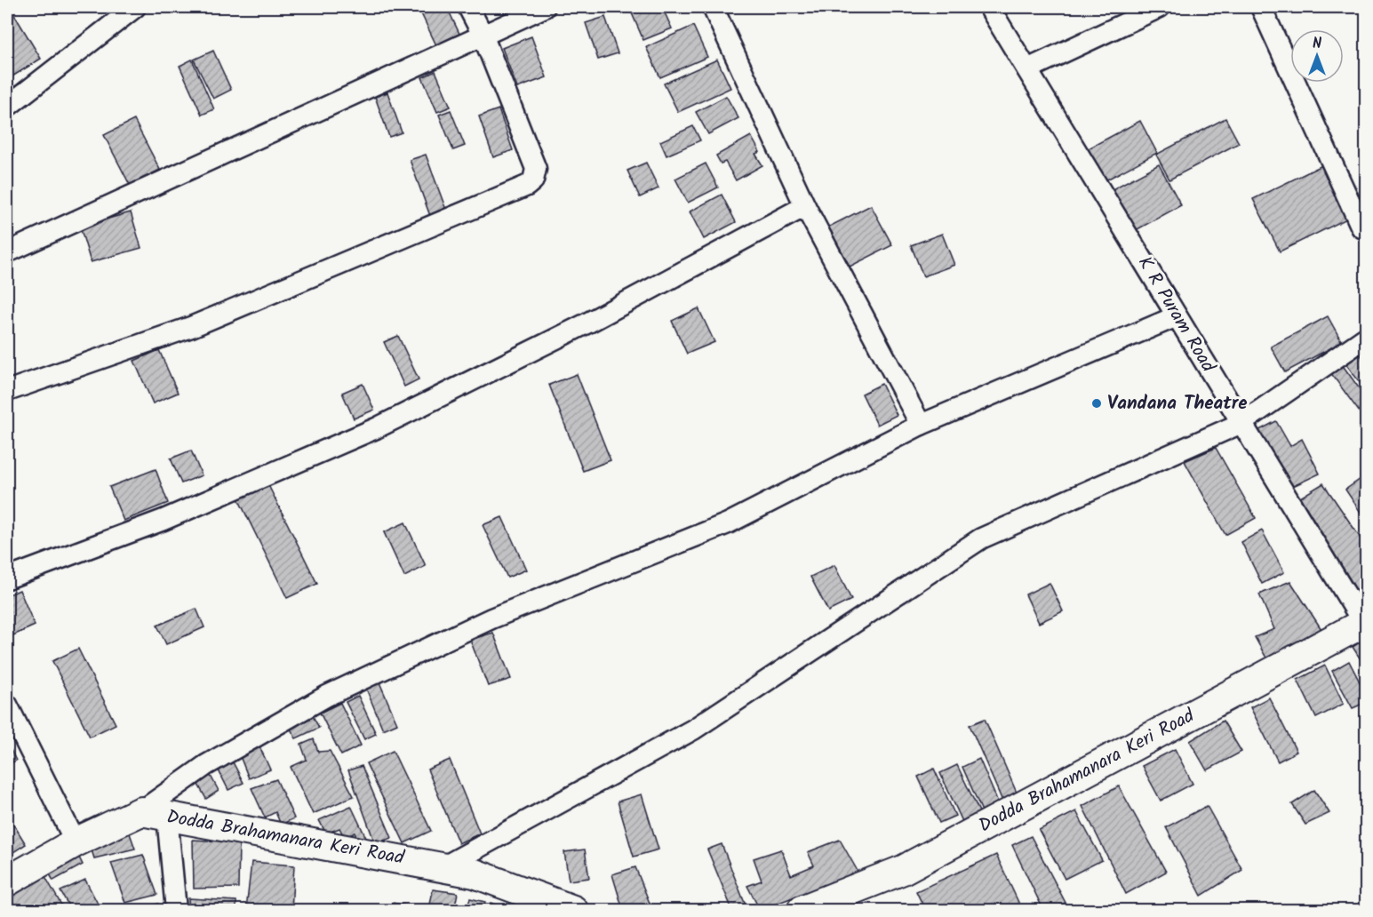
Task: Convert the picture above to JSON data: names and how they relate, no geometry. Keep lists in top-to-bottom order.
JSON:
{
  "streets": {
    "street": ["K R Puram Road", "Dodda Brahamanara Keri Road"]
  },
  "crossings": [
    ["K R Puram Road", "Dodda Brahamanara Keri Road"]
  ],
  "places": ["Vandana Theatre"],
  "north": "top"
}
